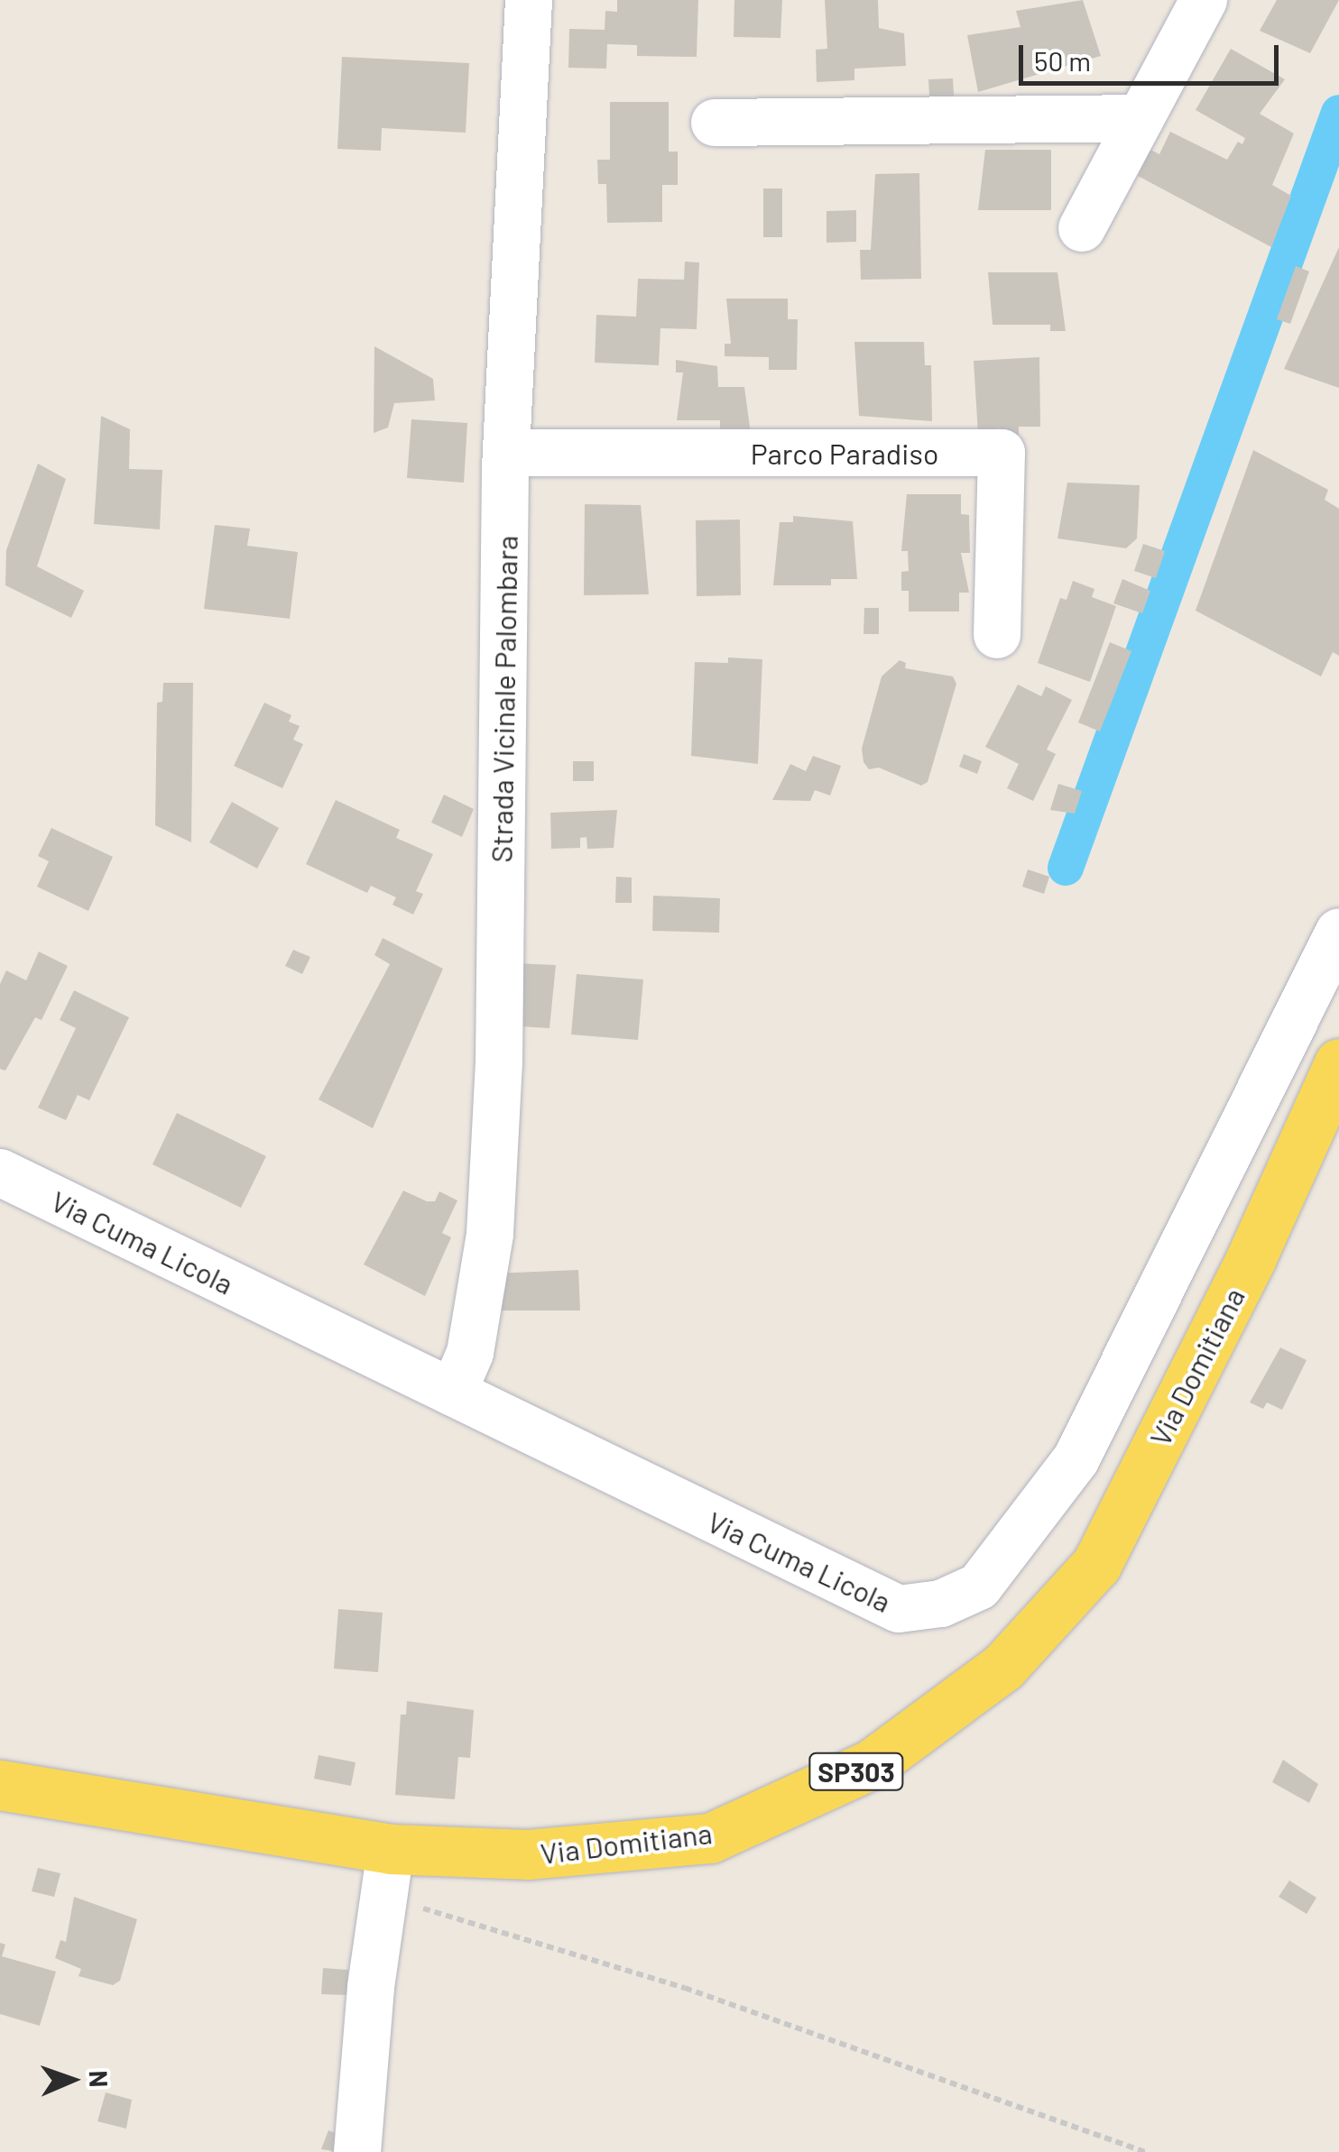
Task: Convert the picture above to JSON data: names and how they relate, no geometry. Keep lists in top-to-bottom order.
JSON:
{
  "streets": {
    "main road": ["Via Domitiana", "SP303"],
    "street": ["Parco Paradiso", "Strada Vicinale Palombara", "Via Cuma Licola"]
  },
  "crossings": [
    ["Parco Paradiso", "Strada Vicinale Palombara"],
    ["Strada Vicinale Palombara", "Via Cuma Licola"]
  ],
  "scale_bar": "50 m",
  "north": "right"
}
